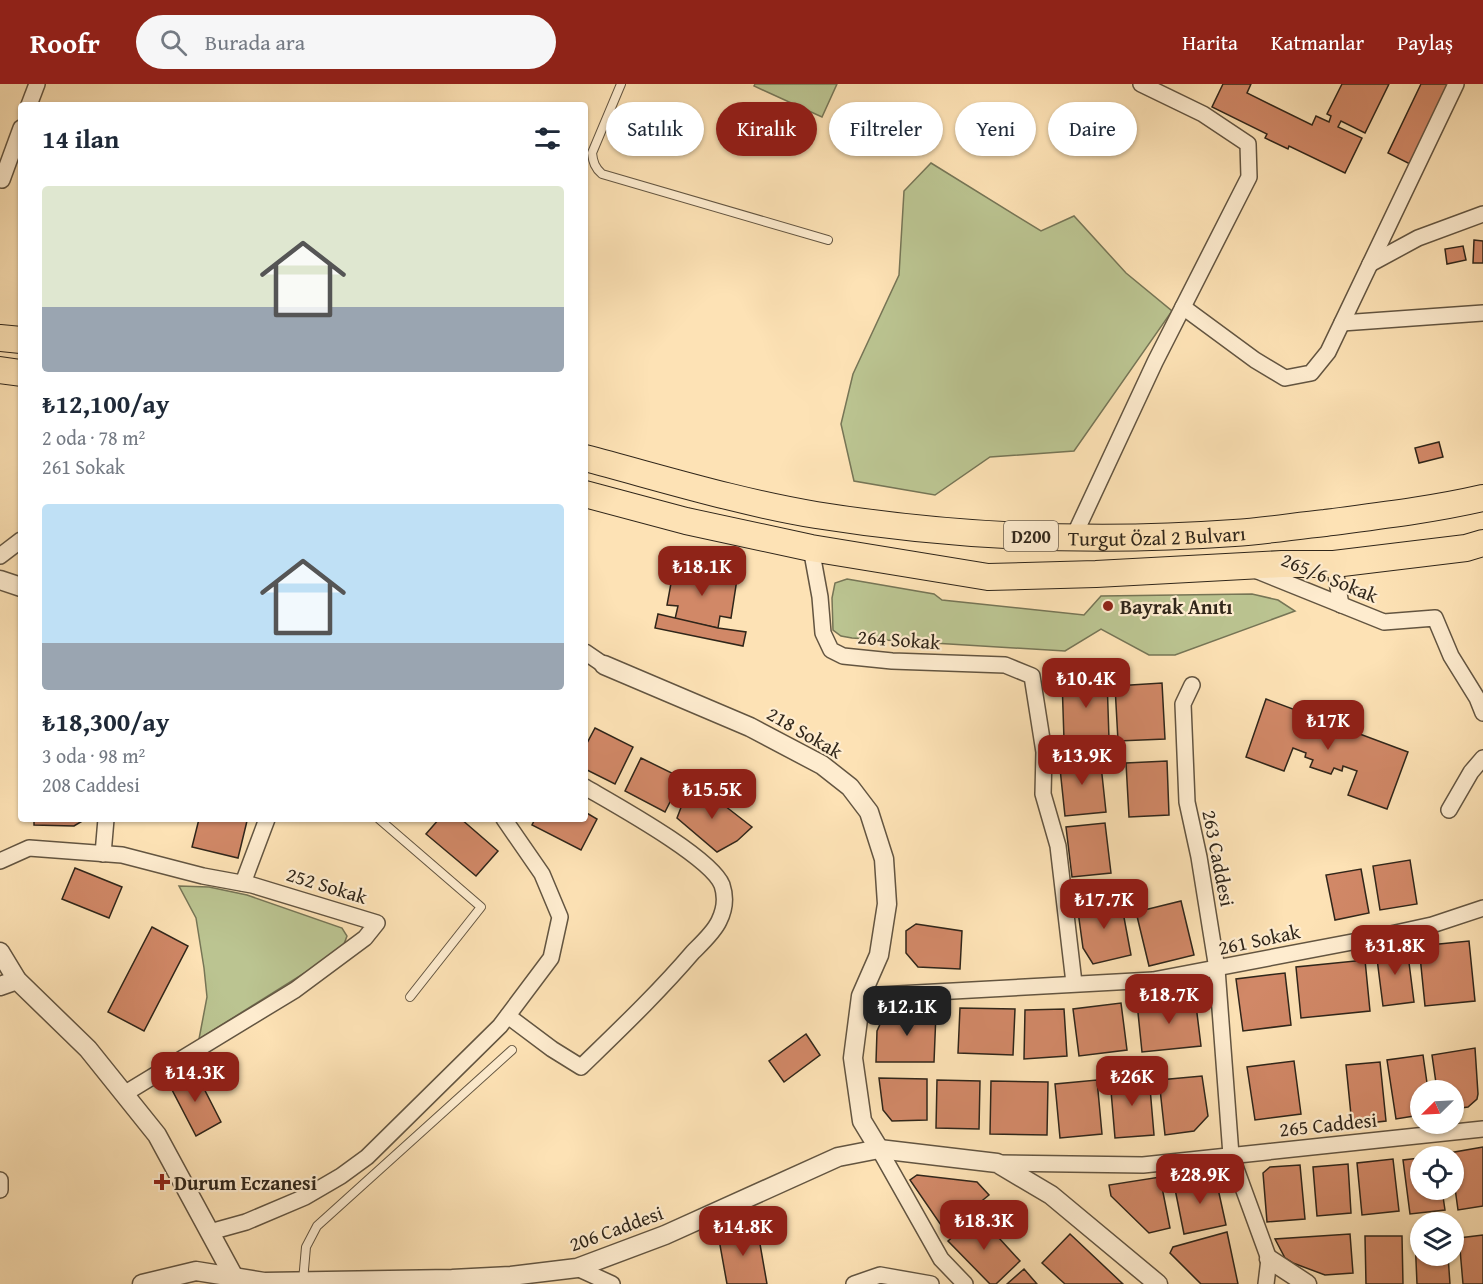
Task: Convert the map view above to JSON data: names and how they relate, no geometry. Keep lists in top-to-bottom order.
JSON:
{
  "streets": {
    "highway": ["Turgut Özal 2 Bulvarı", "D200"],
    "street": [
      "265/6 Sokak",
      "264 Sokak",
      "218 Sokak",
      "263 Caddesi",
      "252 Sokak",
      "261 Sokak",
      "265 Caddesi",
      "206 Caddesi"
    ]
  },
  "crossings": [
    ["Turgut Özal 2 Bulvarı", "265/6 Sokak"],
    ["Turgut Özal 2 Bulvarı", "264 Sokak"],
    ["264 Sokak", "261 Sokak"],
    ["218 Sokak", "261 Sokak"],
    ["218 Sokak", "206 Caddesi"],
    ["263 Caddesi", "261 Sokak"],
    ["263 Caddesi", "265 Caddesi"],
    ["265 Caddesi", "206 Caddesi"]
  ],
  "places": {
    "other": ["Bayrak Anıtı"],
    "health": ["Durum Eczanesi"]
  },
  "north": "bottom left",
  "page": {
    "header": "Roofr",
    "search": "Burada ara",
    "nav": ["Harita", "Katmanlar", "Paylaş"],
    "chip": [
      "Satılık",
      "Kiralık",
      "Filtreler",
      "Yeni",
      "Daire"
    ],
    "heading": "14 ilan",
    "list": [
      {
        "name": "₺12,100/ay",
        "note": "2 oda · 78 m² · 261 Sokak"
      },
      {
        "name": "₺18,300/ay",
        "note": "3 oda · 98 m² · 208 Caddesi"
      }
    ],
    "price": [
      "₺18.1K",
      "₺10.4K",
      "₺17K",
      "₺13.9K",
      "₺15.5K",
      "₺17.7K",
      "₺31.8K",
      "₺18.7K",
      "₺12.1K",
      "₺14.3K",
      "₺26K",
      "₺28.9K",
      "₺18.3K",
      "₺14.8K"
    ]
  }
}
